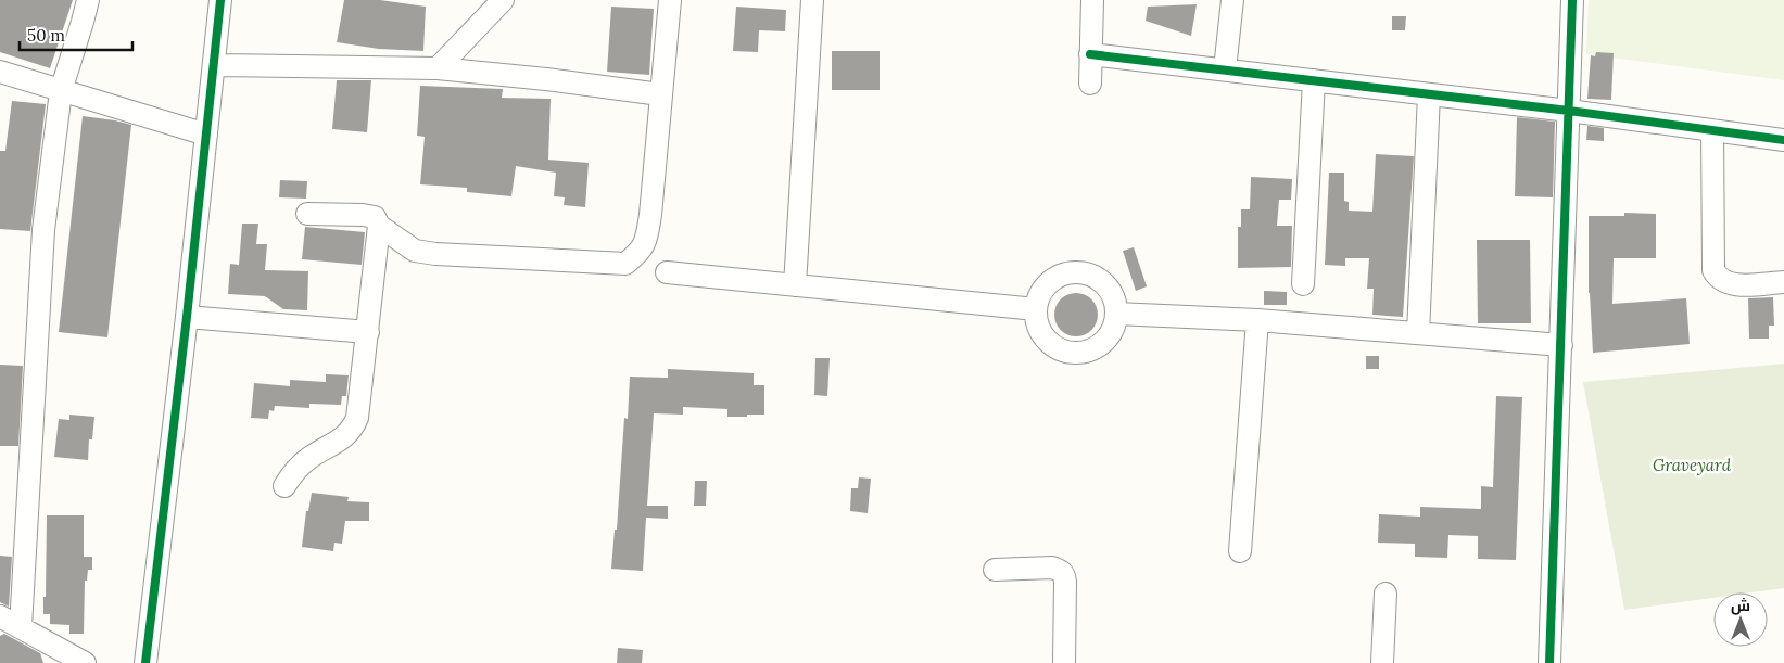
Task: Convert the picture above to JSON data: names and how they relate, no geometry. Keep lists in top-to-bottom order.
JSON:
{
  "parks": ["Graveyard"],
  "scale_bar": "50 m",
  "north": "top"
}
